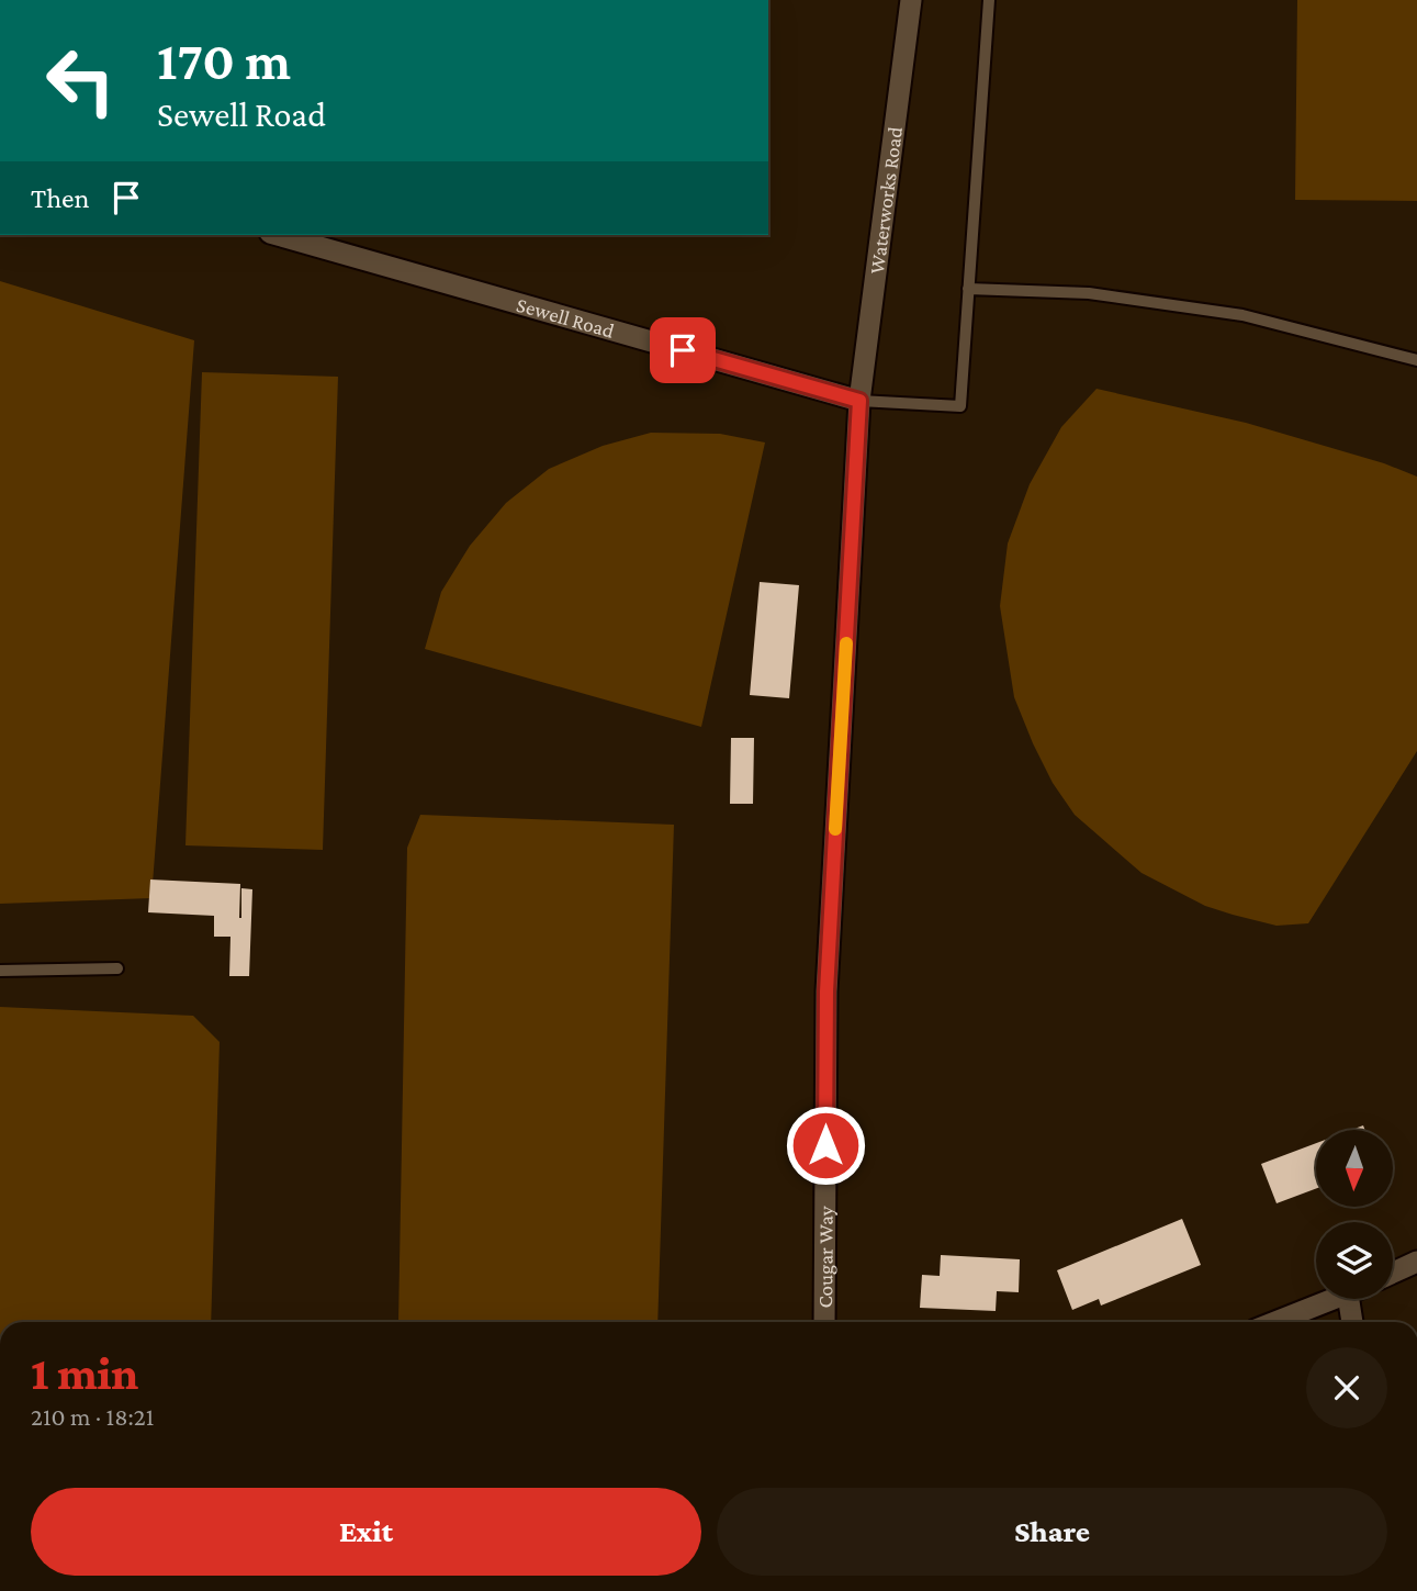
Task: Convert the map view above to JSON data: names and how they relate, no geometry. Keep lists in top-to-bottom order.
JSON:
{
  "streets": {
    "street": ["Waterworks Road", "Sewell Road", "Cougar Way"]
  },
  "crossings": [
    ["Waterworks Road", "Sewell Road"],
    ["Waterworks Road", "Cougar Way"],
    ["Sewell Road", "Cougar Way"]
  ],
  "north": "bottom",
  "page": {
    "turn": ["170 m", "Sewell Road"],
    "then": "Then",
    "heading": ["1 min", "210 m · 18:21"],
    "buttons": ["Exit", "Share"]
  }
}
